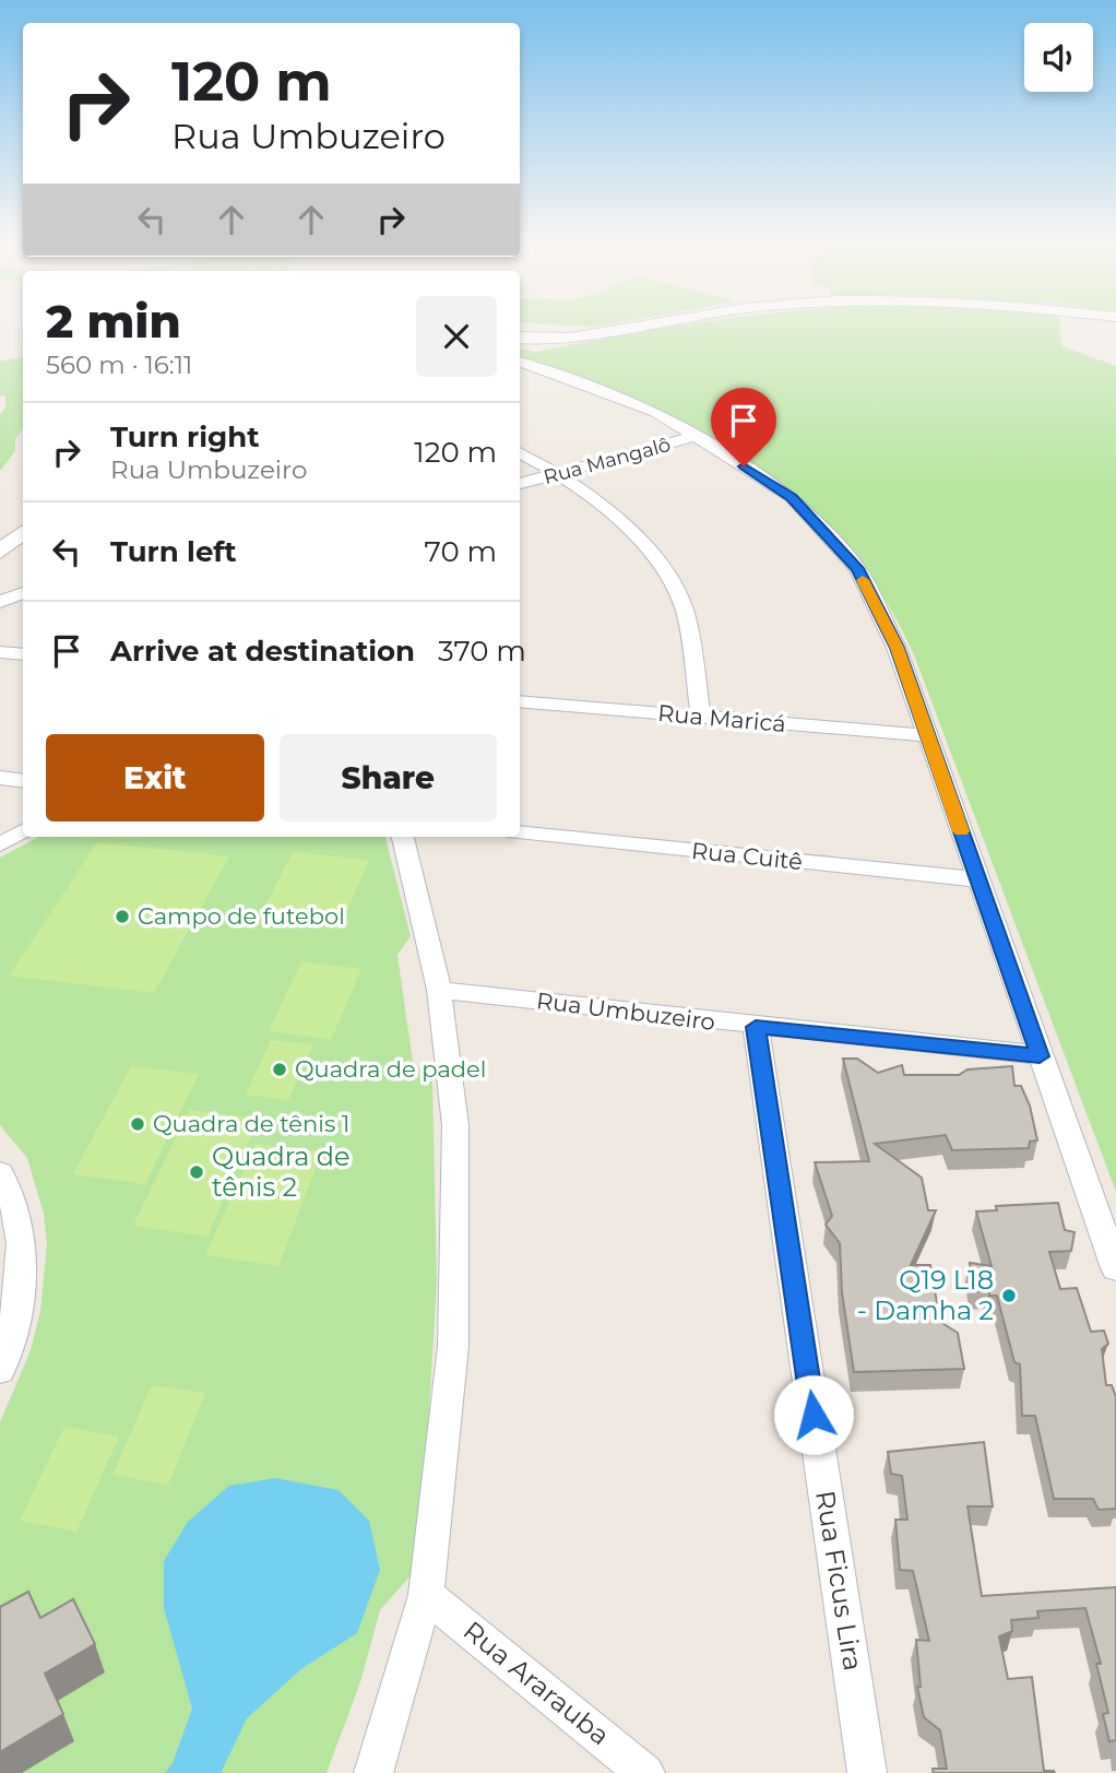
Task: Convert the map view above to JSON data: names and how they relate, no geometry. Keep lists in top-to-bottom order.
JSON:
{
  "streets": {
    "street": [
      "Rua Mangalô",
      "Rua Maricá",
      "Rua Cuitê",
      "Rua Umbuzeiro",
      "Rua Ficus Lira",
      "Rua Ararauba"
    ]
  },
  "crossings": [
    ["Rua Umbuzeiro", "Rua Ficus Lira"]
  ],
  "places": [
    "Campo de futebol",
    "Quadra de padel",
    "Quadra de tênis 1",
    "Quadra de tênis 2",
    "Q19 L18 - Damha 2"
  ],
  "page": {
    "turn": ["120 m", "Rua Umbuzeiro"],
    "heading": ["2 min", "560 m · 16:11"],
    "list": [
      {
        "name": "Turn right",
        "note": "Rua Umbuzeiro",
        "value": "120 m"
      },
      {
        "name": "Turn left",
        "value": "70 m"
      },
      {
        "name": "Arrive at destination",
        "value": "370 m"
      }
    ],
    "buttons": ["Exit", "Share"]
  }
}
